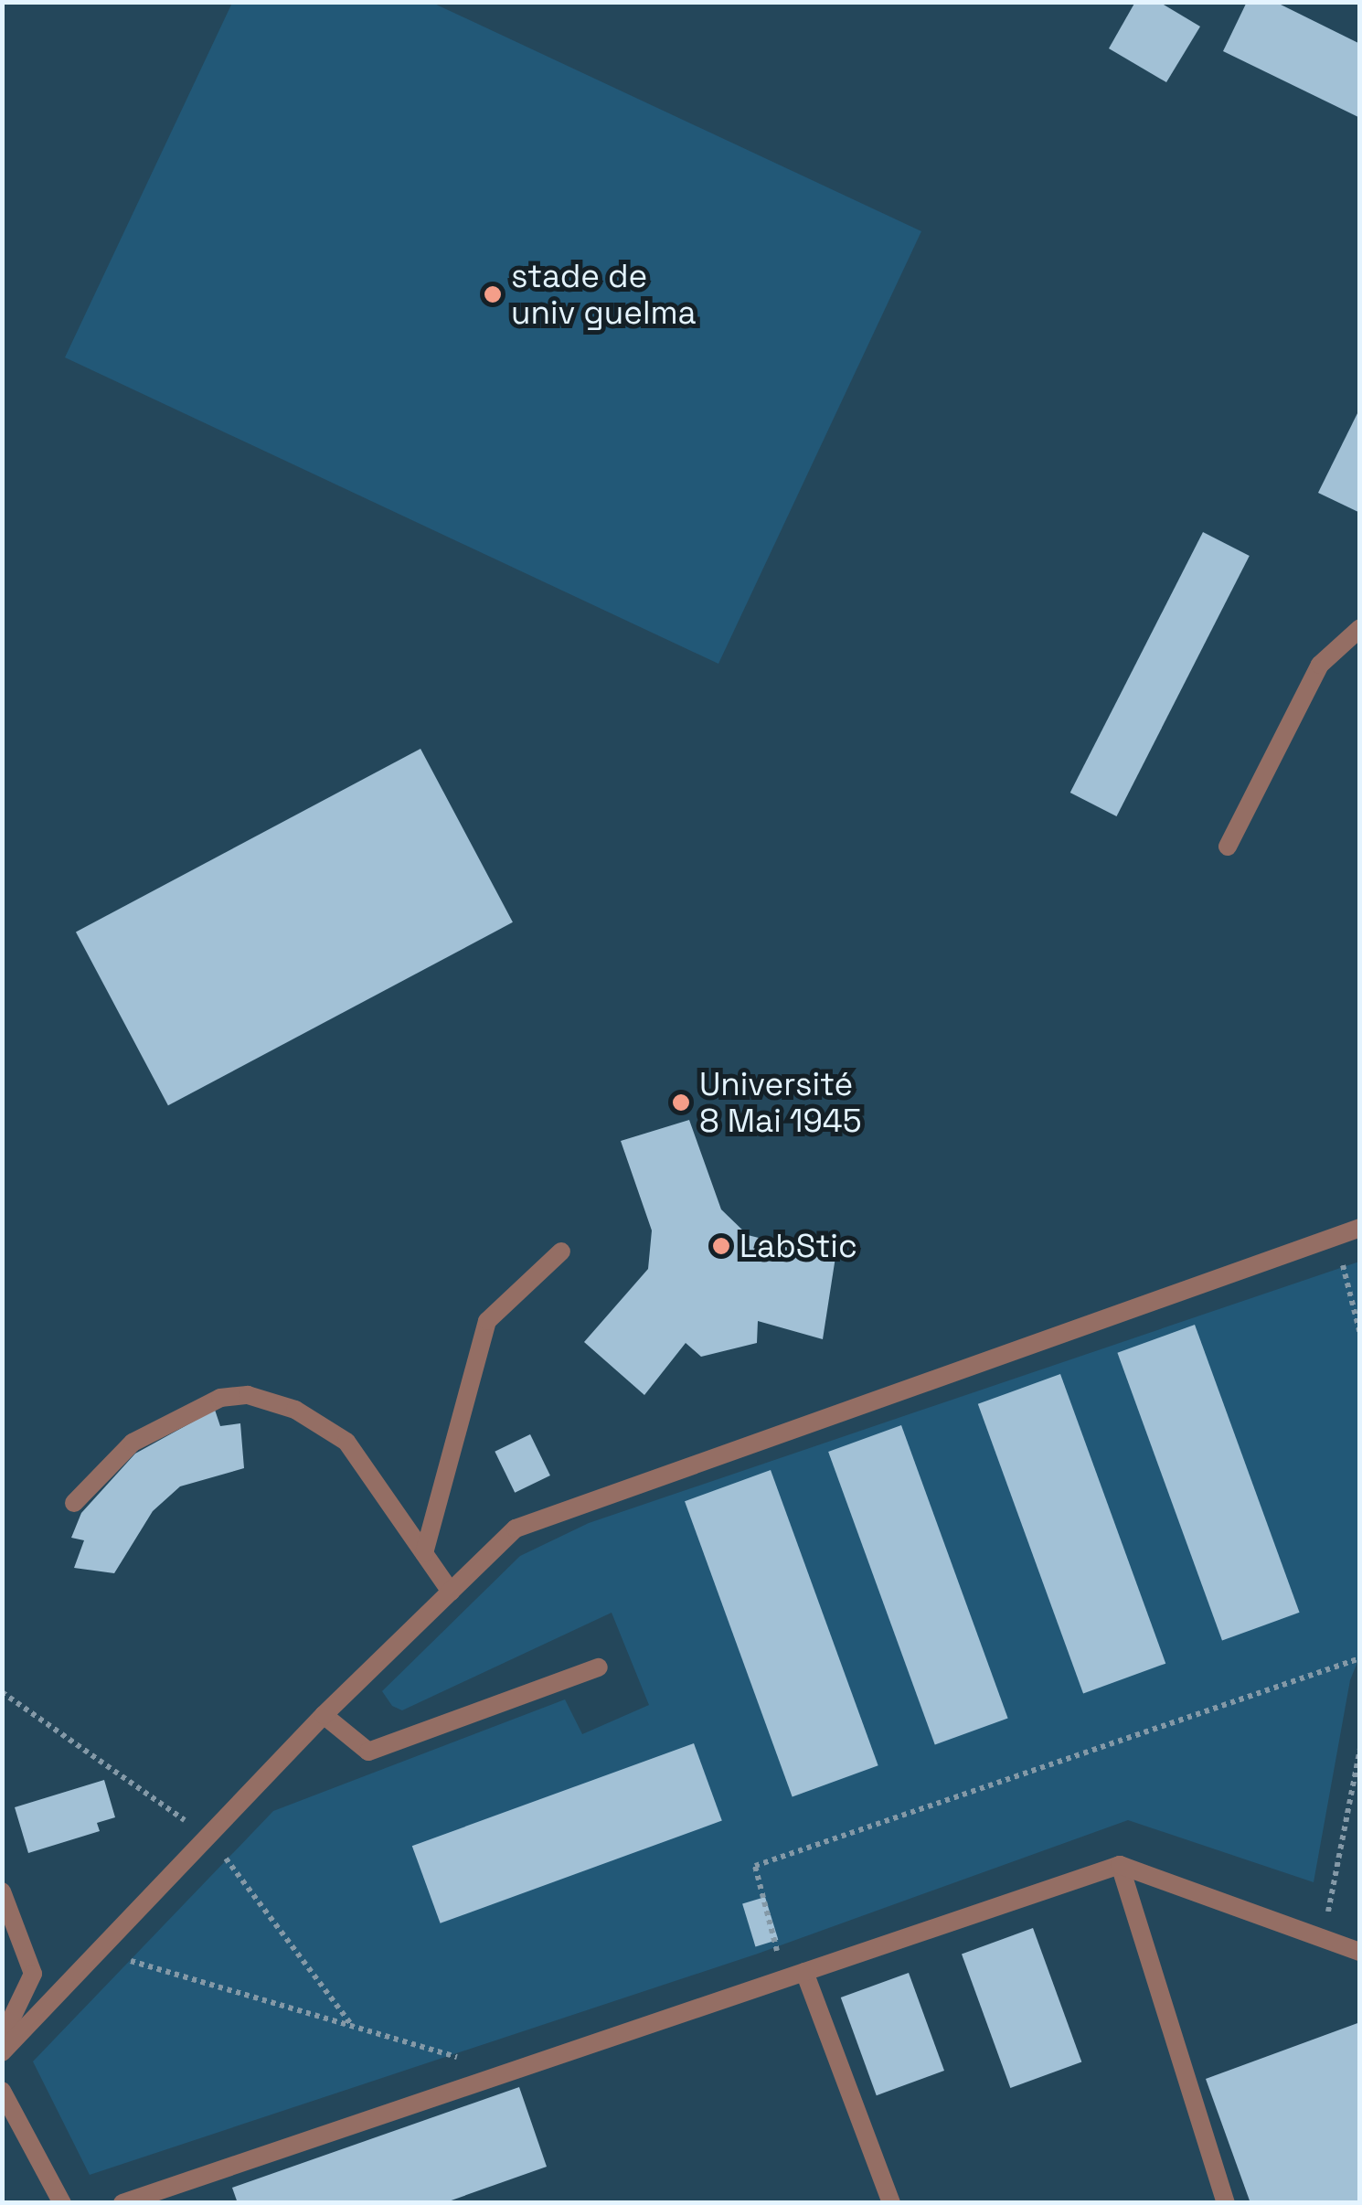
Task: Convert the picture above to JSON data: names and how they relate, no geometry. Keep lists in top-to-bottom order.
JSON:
{
  "places": ["stade de univ guelma", "Université 8 Mai 1945", "LabStic"]
}
